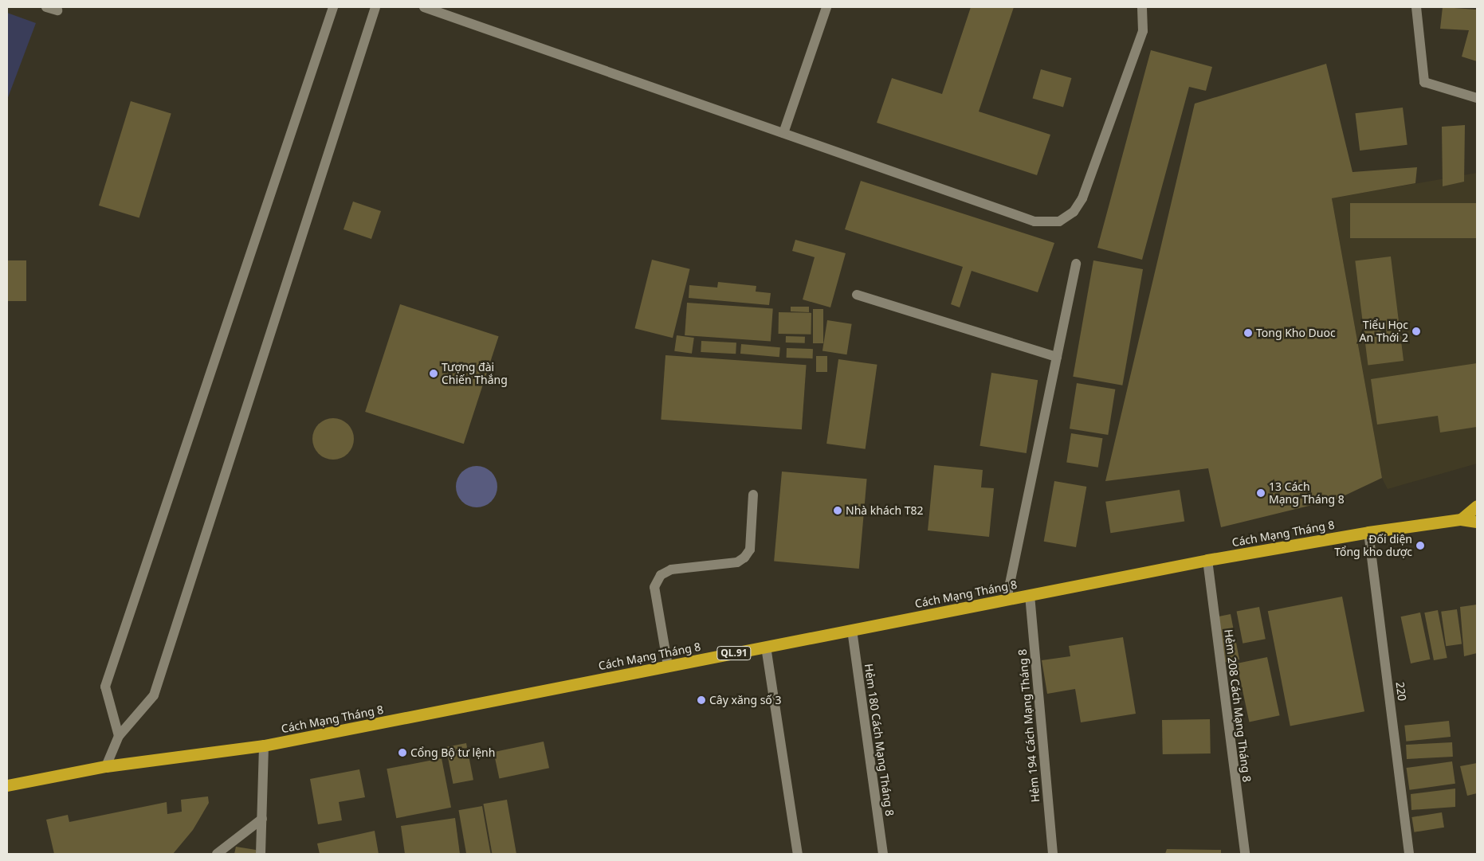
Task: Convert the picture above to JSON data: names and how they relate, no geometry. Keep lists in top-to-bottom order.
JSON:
{
  "streets": {
    "highway": ["Cách Mạng Tháng 8", "QL.91"],
    "street": [
      "220",
      "Hẻm 208 Cách Mạng Tháng 8",
      "Hẻm 194 Cách Mạng Tháng 8",
      "Hẻm 180 Cách Mạng Tháng 8"
    ]
  },
  "crossings": [
    ["Cách Mạng Tháng 8", "220"],
    ["Cách Mạng Tháng 8", "Hẻm 208 Cách Mạng Tháng 8"],
    ["Cách Mạng Tháng 8", "Hẻm 194 Cách Mạng Tháng 8"],
    ["Cách Mạng Tháng 8", "Hẻm 180 Cách Mạng Tháng 8"]
  ],
  "places": [
    "Tiểu Học An Thới 2",
    "Tong Kho Duoc",
    "Tượng đài Chiến Thắng",
    "13 Cách Mạng Tháng 8",
    "Nhà khách T82",
    "Đối diện Tổng kho dược",
    "Cây xăng số 3",
    "Cổng Bộ tư lệnh"
  ]
}
